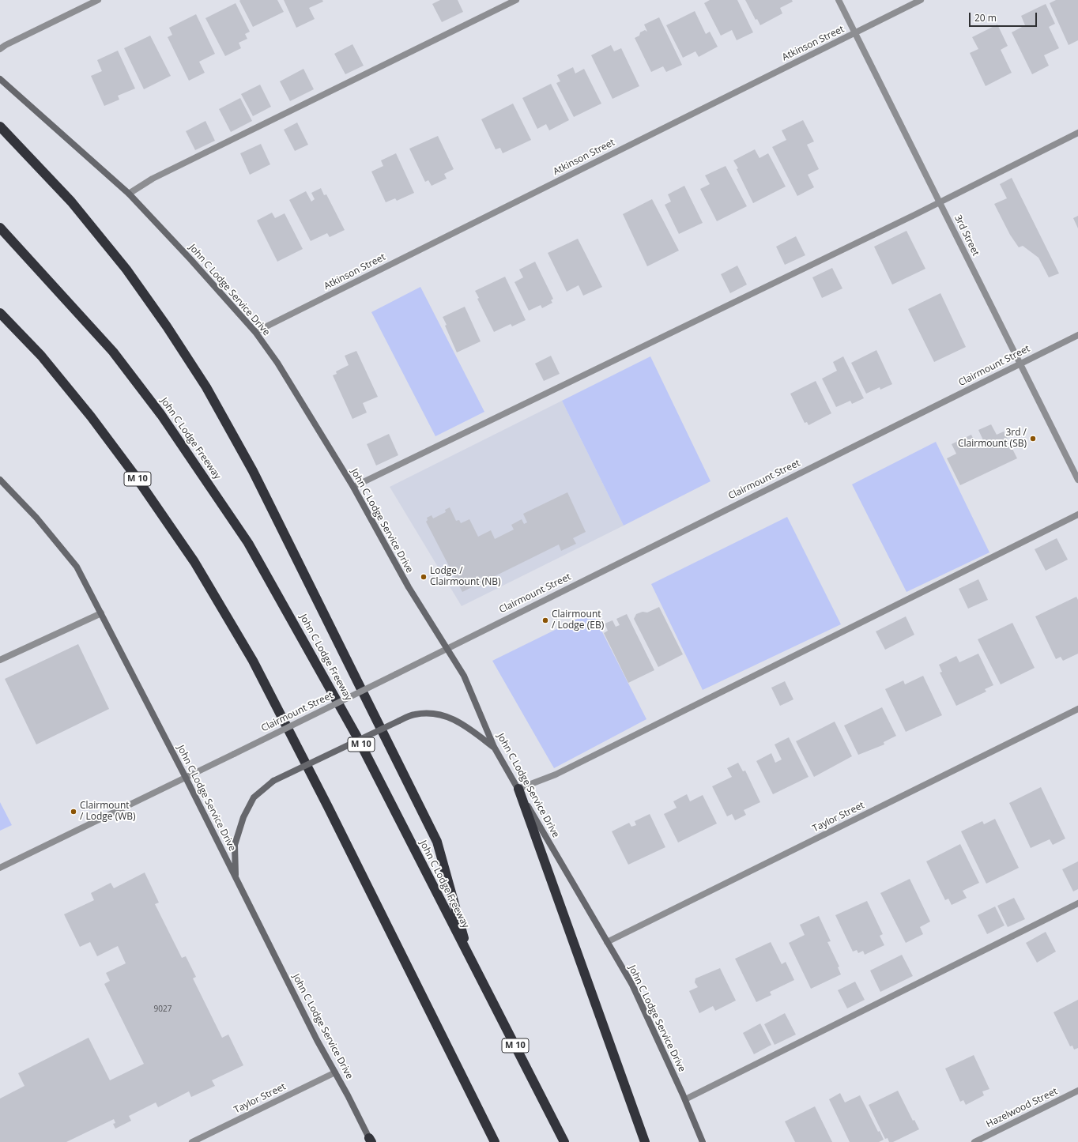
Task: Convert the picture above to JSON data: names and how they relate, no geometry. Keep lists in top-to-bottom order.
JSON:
{
  "streets": {
    "highway": ["John C Lodge Freeway", "M 10"],
    "main road": ["John C Lodge Service Drive"],
    "street": [
      "Atkinson Street",
      "3rd Street",
      "Clairmount Street",
      "Taylor Street",
      "Hazelwood Street"
    ]
  },
  "crossings": [
    ["Atkinson Street", "3rd Street"],
    ["Atkinson Street", "John C Lodge Service Drive"],
    ["3rd Street", "Clairmount Street"],
    ["John C Lodge Service Drive", "Clairmount Street"],
    ["John C Lodge Service Drive", "Taylor Street"]
  ],
  "places": [
    "3rd / Clairmount (SB)",
    "Lodge / Clairmount (NB)",
    "Clairmount / Lodge (EB)",
    "Clairmount / Lodge (WB)"
  ],
  "house_numbers": ["9027"],
  "scale_bar": "20 m"
}
